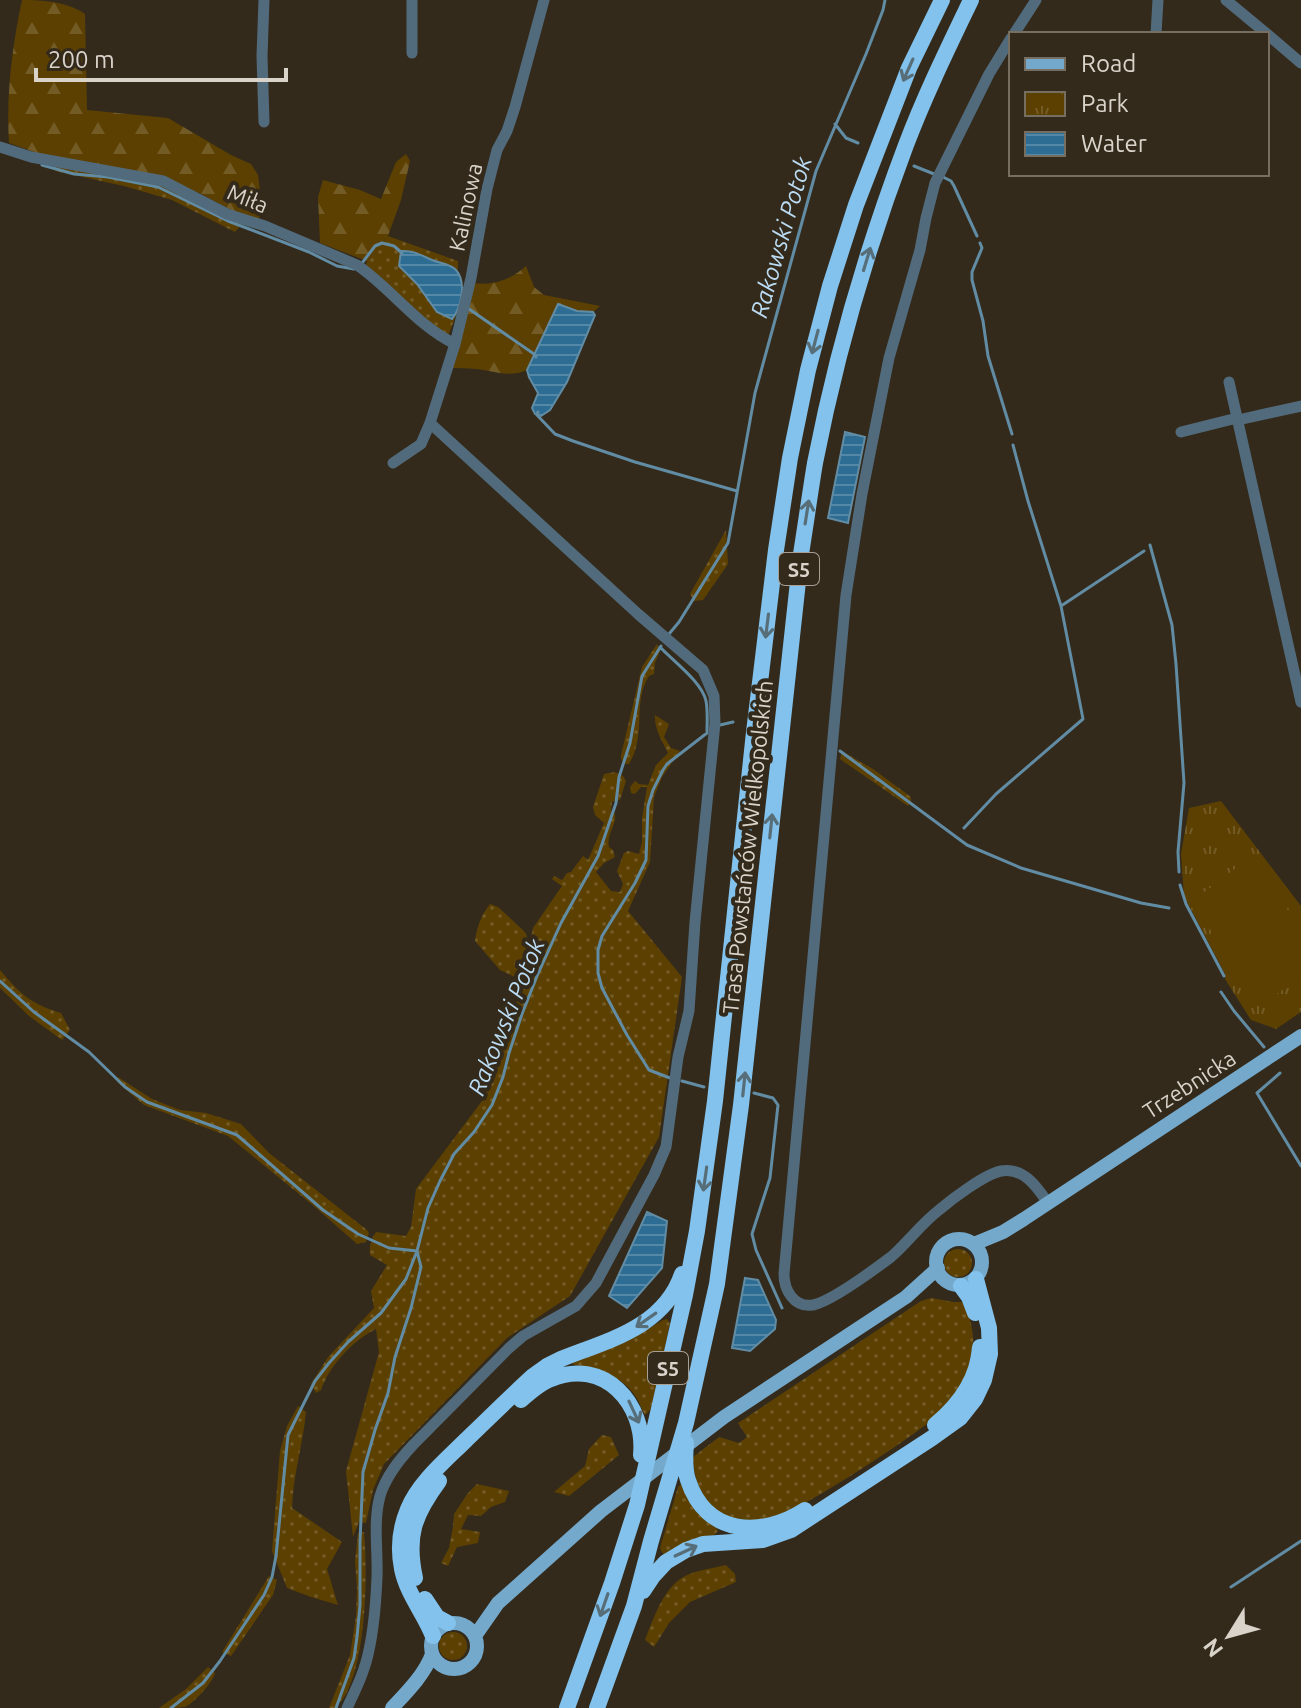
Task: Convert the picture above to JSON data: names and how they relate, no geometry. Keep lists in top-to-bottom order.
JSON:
{
  "streets": {
    "highway": ["S5", "Trasa Powstańców Wielkopolskich"],
    "main road": ["Trzebnicka"],
    "street": ["Miła", "Kalinowa"]
  },
  "crossings": [
    ["Miła", "Kalinowa"]
  ],
  "water": ["Rakowski Potok"],
  "legend": ["Road", "Park", "Water"],
  "scale_bar": "200 m",
  "north": "bottom left"
}
